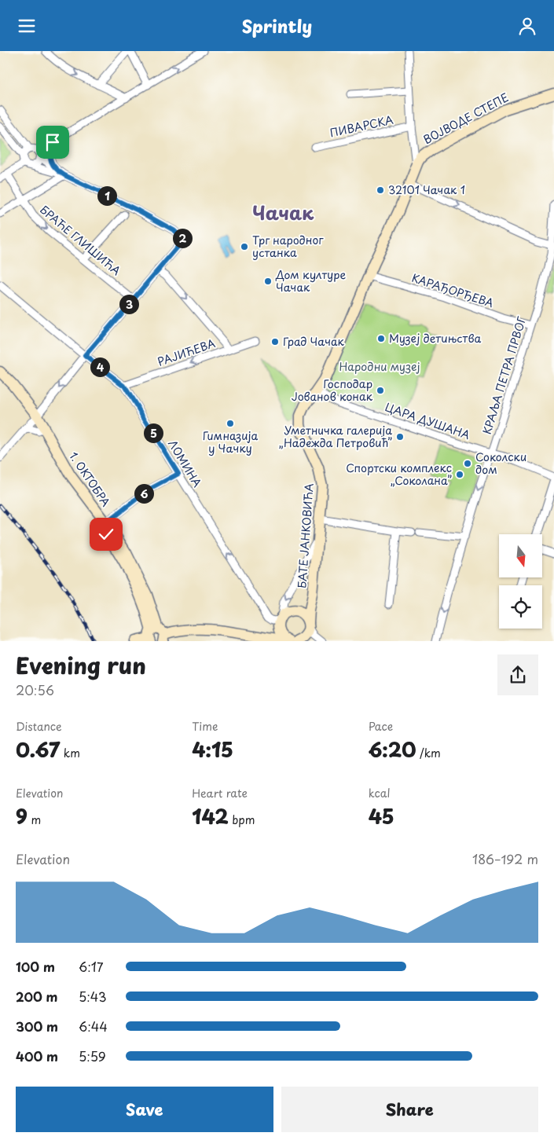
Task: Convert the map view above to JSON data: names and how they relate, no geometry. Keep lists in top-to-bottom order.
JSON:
{
  "streets": {
    "main road": ["ВОЈВОДЕ СТЕПЕ", "1. ОКТОБРА", "БАТЕ ЈАНКОВИЋА"],
    "street": [
      "ПИВАРСКА",
      "БРАЋЕ ГЛИШИЋА",
      "КАРАЂОРЂЕВА",
      "РАЈИЋЕВА",
      "КРАЉА ПЕТРА ПРВОГ",
      "ЦАРА ДУШАНА",
      "ЛОМИНА"
    ]
  },
  "crossings": [
    ["ВОЈВОДЕ СТЕПЕ", "БАТЕ ЈАНКОВИЋА"],
    ["КАРАЂОРЂЕВА", "КРАЉА ПЕТРА ПРВОГ"],
    ["КАРАЂОРЂЕВА", "БАТЕ ЈАНКОВИЋА"],
    ["РАЈИЋЕВА", "ЛОМИНА"],
    ["КРАЉА ПЕТРА ПРВОГ", "ЦАРА ДУШАНА"],
    ["ЦАРА ДУШАНА", "БАТЕ ЈАНКОВИЋА"],
    ["ЛОМИНА", "БАТЕ ЈАНКОВИЋА"]
  ],
  "one_way": [
    "БРАЋЕ ГЛИШИЋА",
    "РАЈИЋЕВА",
    "КРАЉА ПЕТРА ПРВОГ",
    "ЛОМИНА"
  ],
  "districts": ["Чачак"],
  "parks": ["Народни музеј"],
  "places": [
    "32101 Чачак 1",
    "Трг народног устанка",
    "Дом културе Чачак",
    "Музеј детињства",
    "Град Чачак",
    "Господар Јованов конак",
    "Гимназија у Чачку",
    "Уметничка галерија „Надежда Петровић”",
    "Соколски дом",
    "Спортски комплекс „Соколана”"
  ],
  "north": "bottom",
  "page": {
    "header": "Sprintly",
    "pins": [
      "1",
      "2",
      "3",
      "4",
      "5",
      "6"
    ],
    "heading": ["Evening run", "20:56"],
    "stats": [
      ["Distance", "0.67 km"],
      ["Time", "4:15"],
      ["Pace", "6:20 /km"],
      ["Elevation", "9 m"],
      ["Heart rate", "142 bpm"],
      ["kcal", "45"]
    ],
    "chart": ["Elevation", "186–192 m"],
    "list": [
      {
        "name": "100 m",
        "note": "6:17"
      },
      {
        "name": "200 m",
        "note": "5:43"
      },
      {
        "name": "300 m",
        "note": "6:44"
      },
      {
        "name": "400 m",
        "note": "5:59"
      }
    ],
    "buttons": ["Save", "Share"]
  }
}
